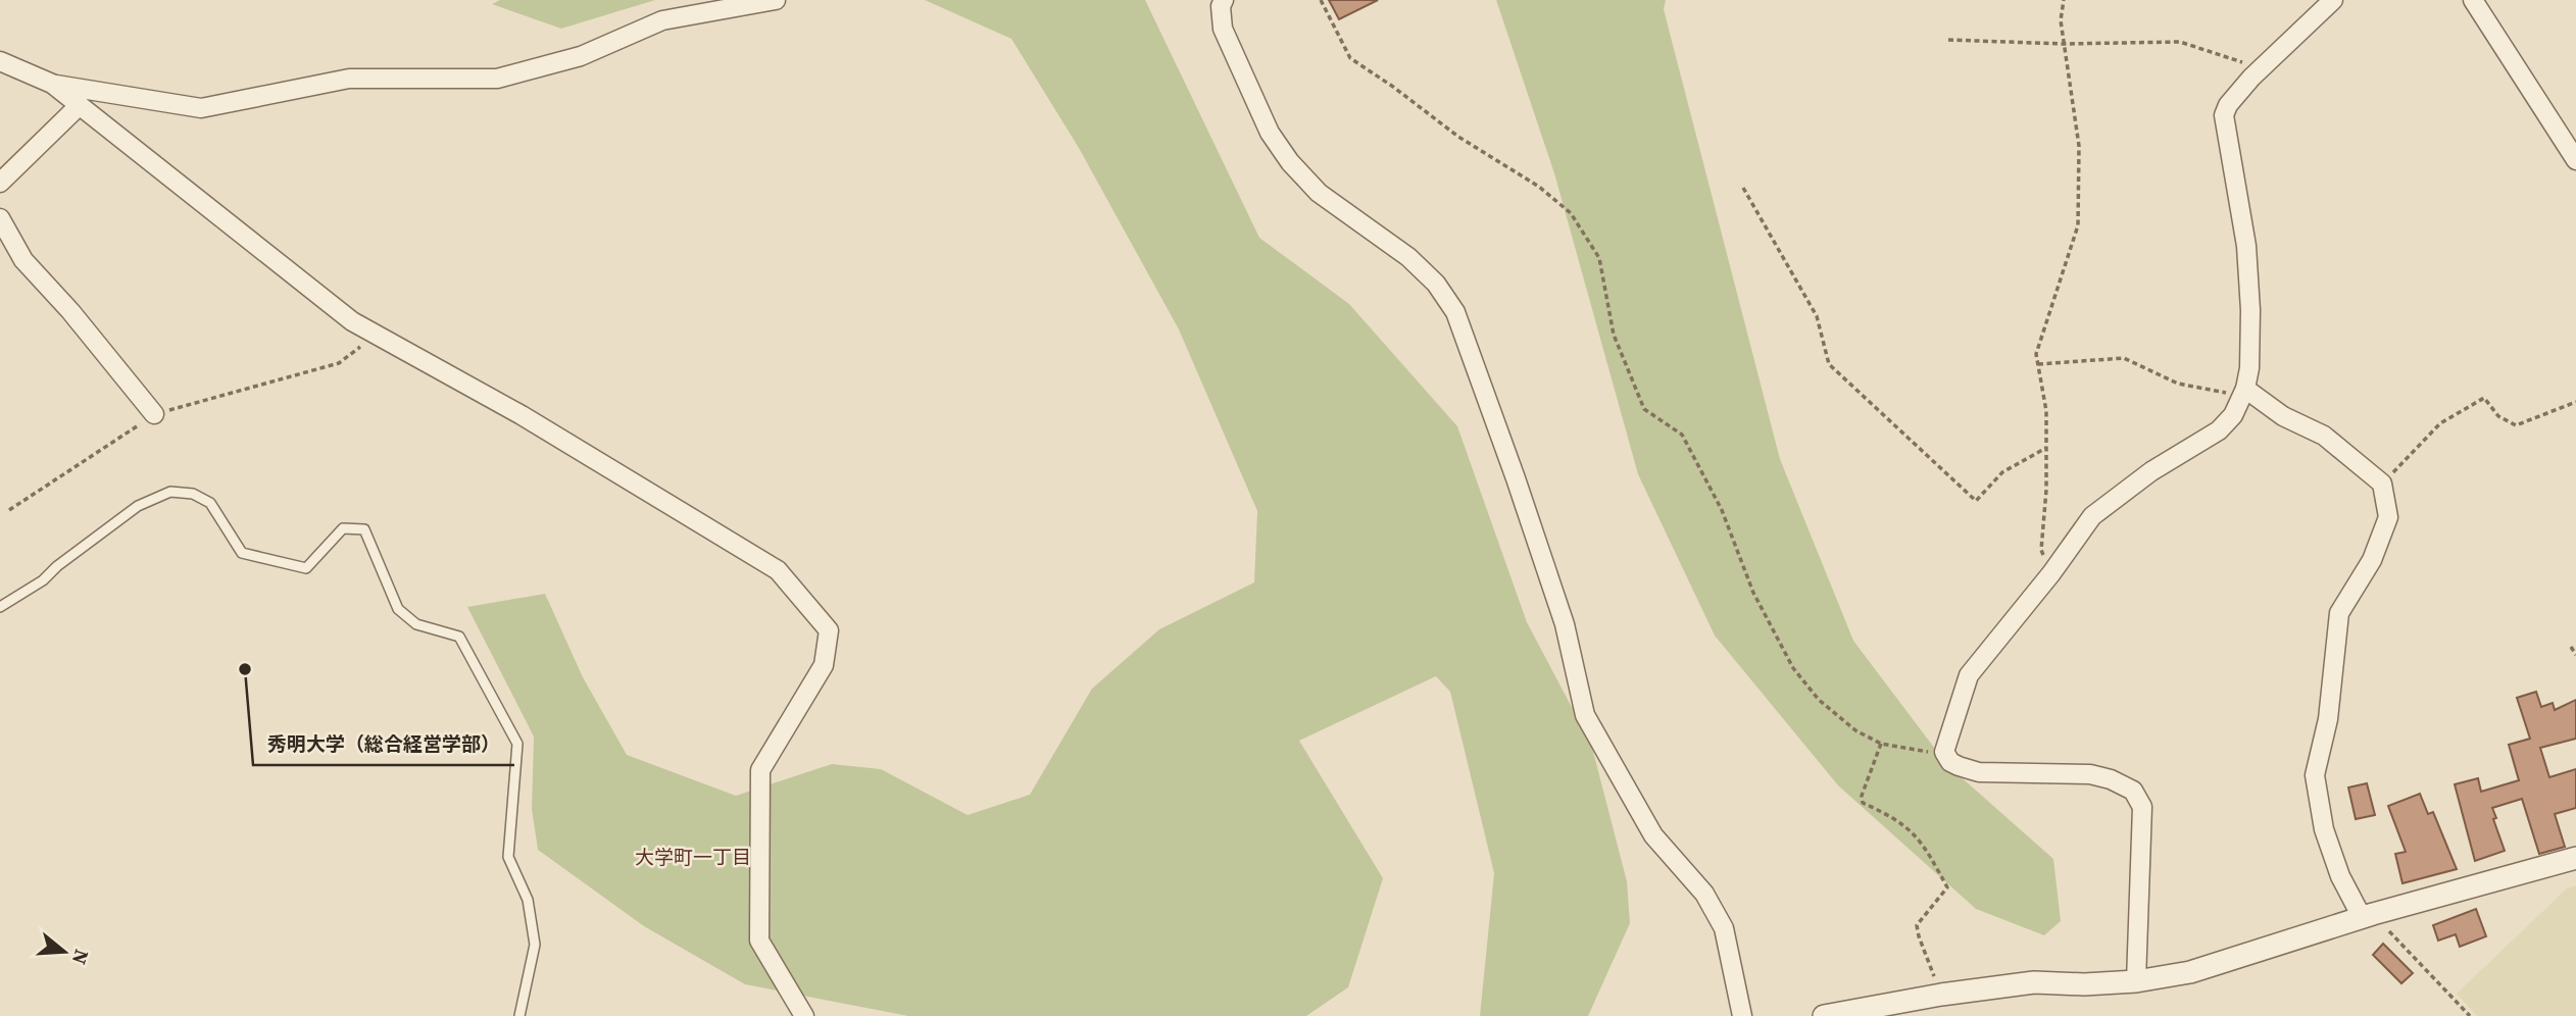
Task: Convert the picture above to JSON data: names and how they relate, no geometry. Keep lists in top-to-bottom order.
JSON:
{
  "districts": ["大学町一丁目"],
  "places": ["秀明大学（総合経営学部）"],
  "north": "right"
}
